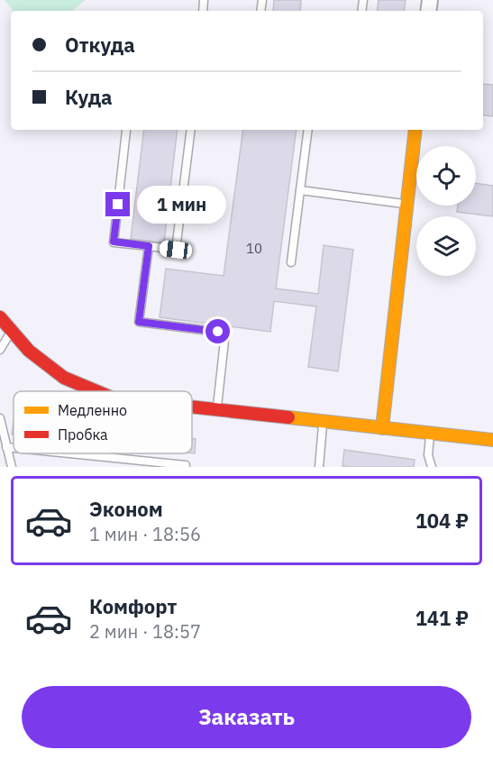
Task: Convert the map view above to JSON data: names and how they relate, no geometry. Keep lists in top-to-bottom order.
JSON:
{
  "house_numbers": ["10"],
  "legend": ["Медленно", "Пробка"],
  "page": {
    "banner": ["Откуда", "Куда"],
    "bubble": "1 мин",
    "list": [
      {
        "name": "Эконом",
        "note": "1 мин · 18:56",
        "value": "104 ₽"
      },
      {
        "name": "Комфорт",
        "note": "2 мин · 18:57",
        "value": "141 ₽"
      }
    ],
    "buttons": "Заказать"
  }
}
